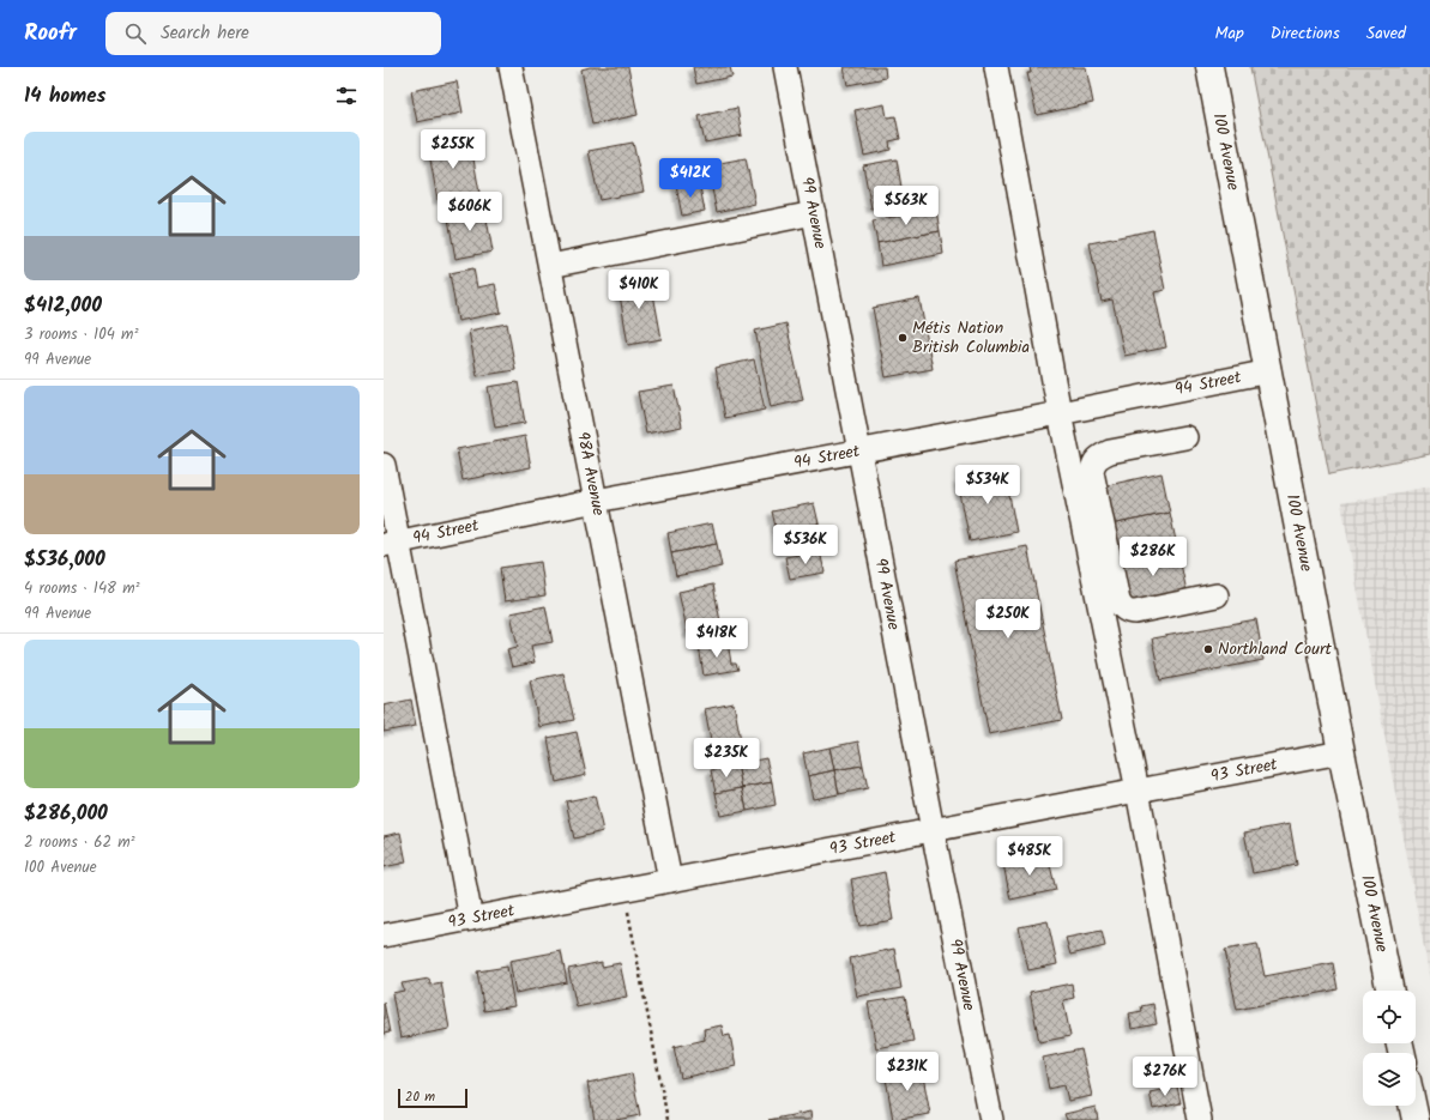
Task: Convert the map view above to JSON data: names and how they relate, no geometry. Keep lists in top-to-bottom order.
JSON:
{
  "streets": {
    "main road": ["100 Avenue"],
    "street": [
      "99 Avenue",
      "94 Street",
      "98A Avenue",
      "93 Street"
    ]
  },
  "crossings": [
    ["100 Avenue", "94 Street"],
    ["100 Avenue", "93 Street"],
    ["99 Avenue", "94 Street"],
    ["99 Avenue", "93 Street"],
    ["94 Street", "98A Avenue"],
    ["98A Avenue", "93 Street"]
  ],
  "places": ["Métis Nation British Columbia", "Northland Court"],
  "scale_bar": "20 m",
  "page": {
    "header": "Roofr",
    "search": "Search here",
    "nav": ["Map", "Directions", "Saved"],
    "heading": "14 homes",
    "list": [
      {
        "name": "$412,000",
        "note": "3 rooms · 104 m² · 99 Avenue"
      },
      {
        "name": "$536,000",
        "note": "4 rooms · 148 m² · 99 Avenue"
      },
      {
        "name": "$286,000",
        "note": "2 rooms · 62 m² · 100 Avenue"
      }
    ],
    "price": [
      "$255K",
      "$412K",
      "$563K",
      "$606K",
      "$410K",
      "$534K",
      "$536K",
      "$286K",
      "$250K",
      "$418K",
      "$235K",
      "$485K",
      "$231K",
      "$276K"
    ],
    "scale": "20 m"
  }
}
